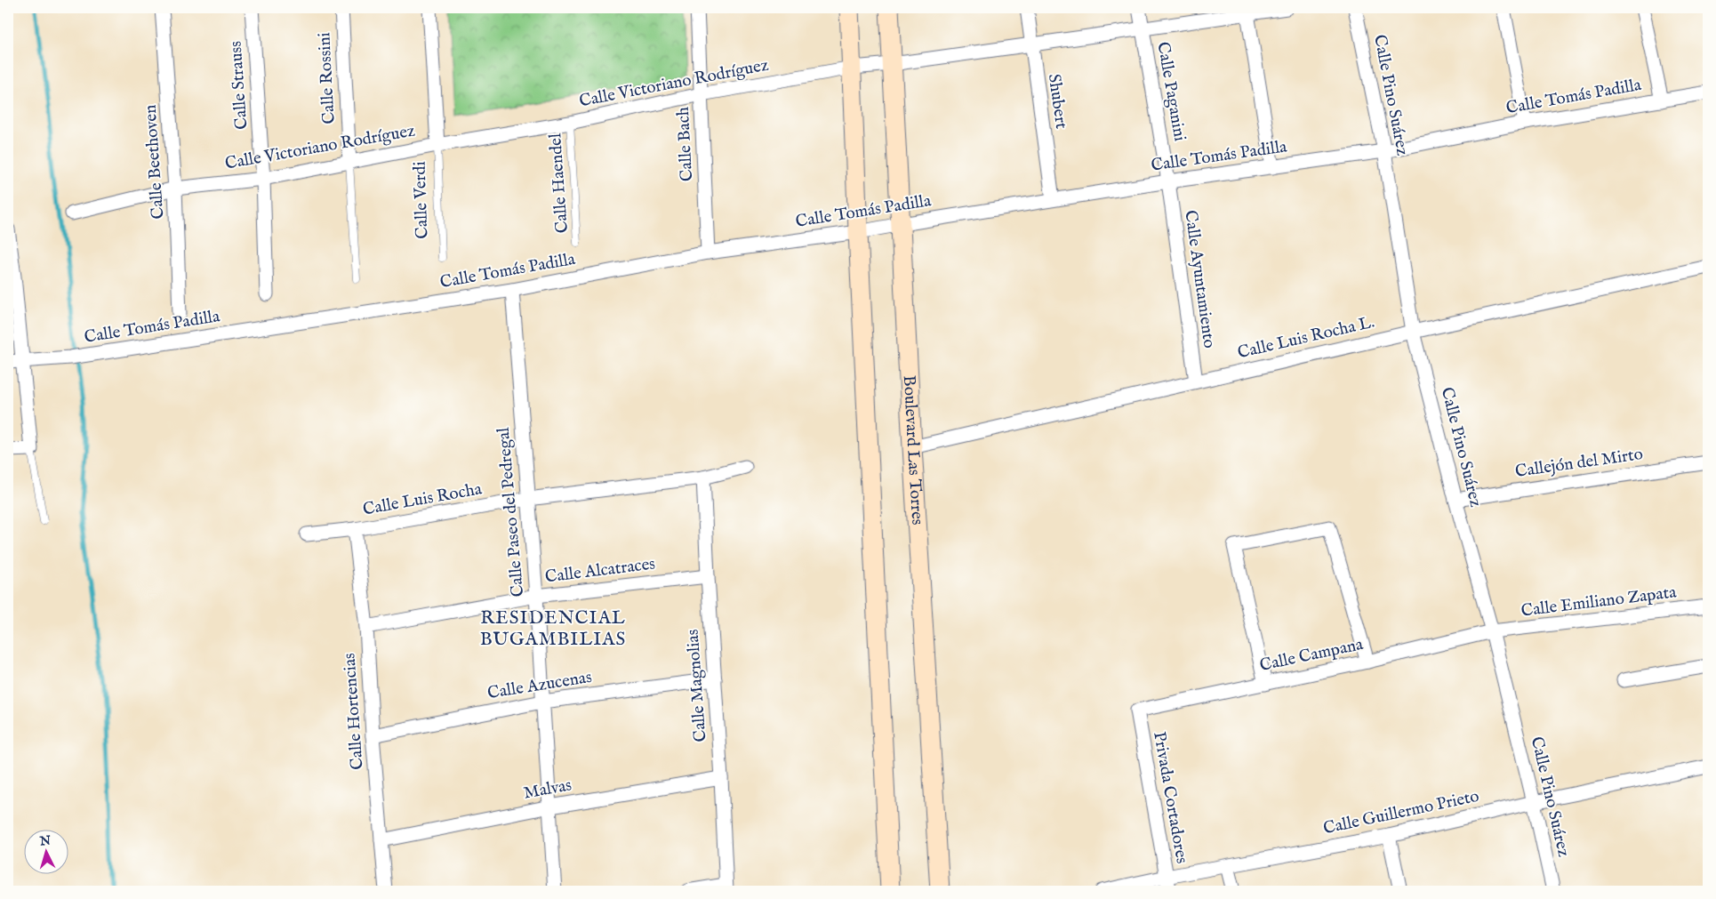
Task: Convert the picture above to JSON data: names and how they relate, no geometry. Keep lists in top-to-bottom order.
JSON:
{
  "streets": {
    "street": [
      "Calle Rossini",
      "Calle Victoriano Rodríguez",
      "Calle Strauss",
      "Calle Paganini",
      "Calle Pino Suárez",
      "Calle Tomás Padilla",
      "Shubert",
      "Calle Bach",
      "Calle Beethoven",
      "Calle Verdi",
      "Calle Ayuntamiento",
      "Calle Luis Rocha L.",
      "Boulevard Las Torres",
      "Callejón del Mirto",
      "Calle Luis Rocha",
      "Calle Paseo del Pedregal",
      "Calle Alcatraces",
      "Calle Emiliano Zapata",
      "Calle Campana",
      "Calle Azucenas",
      "Calle Magnolias",
      "Calle Hortencias",
      "Malvas",
      "Privada Cortadores",
      "Calle Guillermo Prieto"
    ],
    "lane": ["Calle Haendel"]
  },
  "crossings": [
    ["Calle Rossini", "Calle Victoriano Rodríguez"],
    ["Calle Victoriano Rodríguez", "Calle Strauss"],
    ["Calle Victoriano Rodríguez", "Calle Paganini"],
    ["Calle Victoriano Rodríguez", "Shubert"],
    ["Calle Victoriano Rodríguez", "Calle Bach"],
    ["Calle Victoriano Rodríguez", "Calle Beethoven"],
    ["Calle Victoriano Rodríguez", "Calle Haendel"],
    ["Calle Victoriano Rodríguez", "Calle Verdi"],
    ["Calle Victoriano Rodríguez", "Boulevard Las Torres"],
    ["Calle Paganini", "Calle Tomás Padilla"],
    ["Calle Paganini", "Calle Ayuntamiento"],
    ["Calle Pino Suárez", "Calle Tomás Padilla"],
    ["Calle Pino Suárez", "Calle Luis Rocha L."],
    ["Calle Pino Suárez", "Callejón del Mirto"],
    ["Calle Pino Suárez", "Calle Emiliano Zapata"],
    ["Calle Pino Suárez", "Calle Campana"],
    ["Calle Pino Suárez", "Calle Guillermo Prieto"],
    ["Calle Tomás Padilla", "Shubert"],
    ["Calle Tomás Padilla", "Calle Bach"],
    ["Calle Tomás Padilla", "Calle Ayuntamiento"],
    ["Calle Tomás Padilla", "Boulevard Las Torres"],
    ["Calle Tomás Padilla", "Calle Paseo del Pedregal"],
    ["Calle Ayuntamiento", "Calle Luis Rocha L."],
    ["Calle Luis Rocha L.", "Boulevard Las Torres"],
    ["Calle Luis Rocha", "Calle Paseo del Pedregal"],
    ["Calle Luis Rocha", "Calle Magnolias"],
    ["Calle Luis Rocha", "Calle Hortencias"],
    ["Calle Paseo del Pedregal", "Calle Alcatraces"],
    ["Calle Paseo del Pedregal", "Calle Azucenas"],
    ["Calle Paseo del Pedregal", "Malvas"],
    ["Calle Alcatraces", "Calle Magnolias"],
    ["Calle Alcatraces", "Calle Hortencias"],
    ["Calle Emiliano Zapata", "Calle Campana"],
    ["Calle Campana", "Privada Cortadores"],
    ["Calle Azucenas", "Calle Magnolias"],
    ["Calle Azucenas", "Calle Hortencias"],
    ["Calle Magnolias", "Malvas"],
    ["Calle Hortencias", "Malvas"],
    ["Privada Cortadores", "Calle Guillermo Prieto"]
  ],
  "districts": ["RESIDENCIAL BUGAMBILIAS"],
  "north": "top"
}
